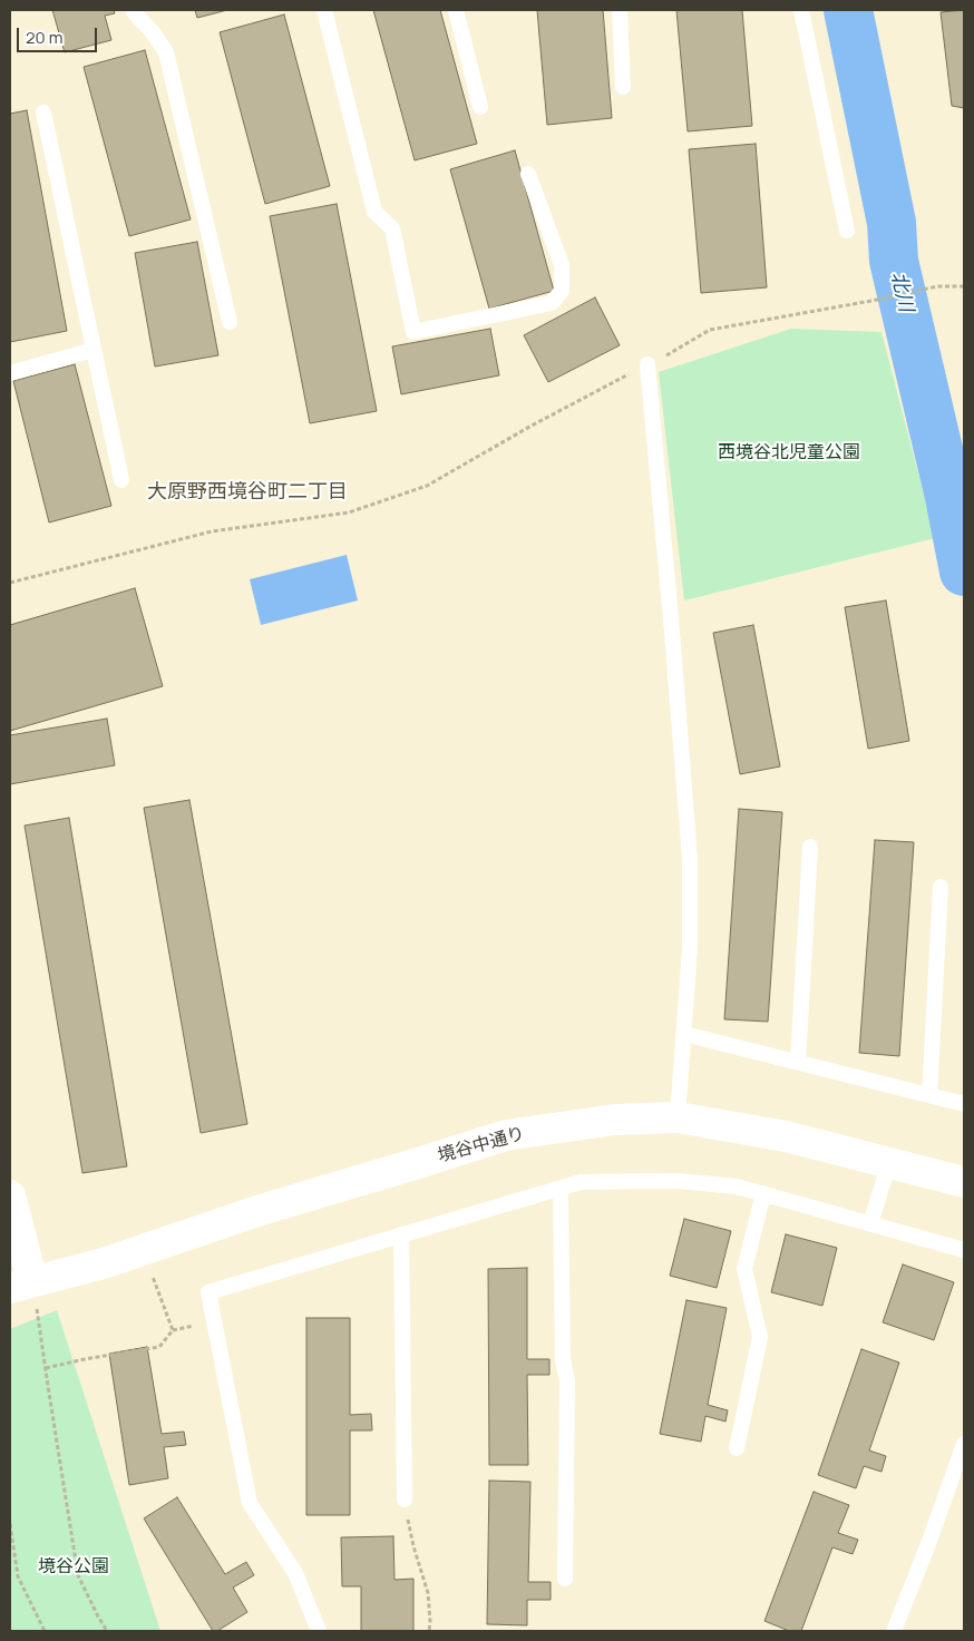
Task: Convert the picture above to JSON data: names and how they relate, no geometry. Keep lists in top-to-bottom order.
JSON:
{
  "streets": {
    "street": ["境谷中通り"]
  },
  "districts": ["大原野西境谷町二丁目"],
  "water": ["北川"],
  "parks": ["西境谷北児童公園", "境谷公園"],
  "scale_bar": "20 m"
}
